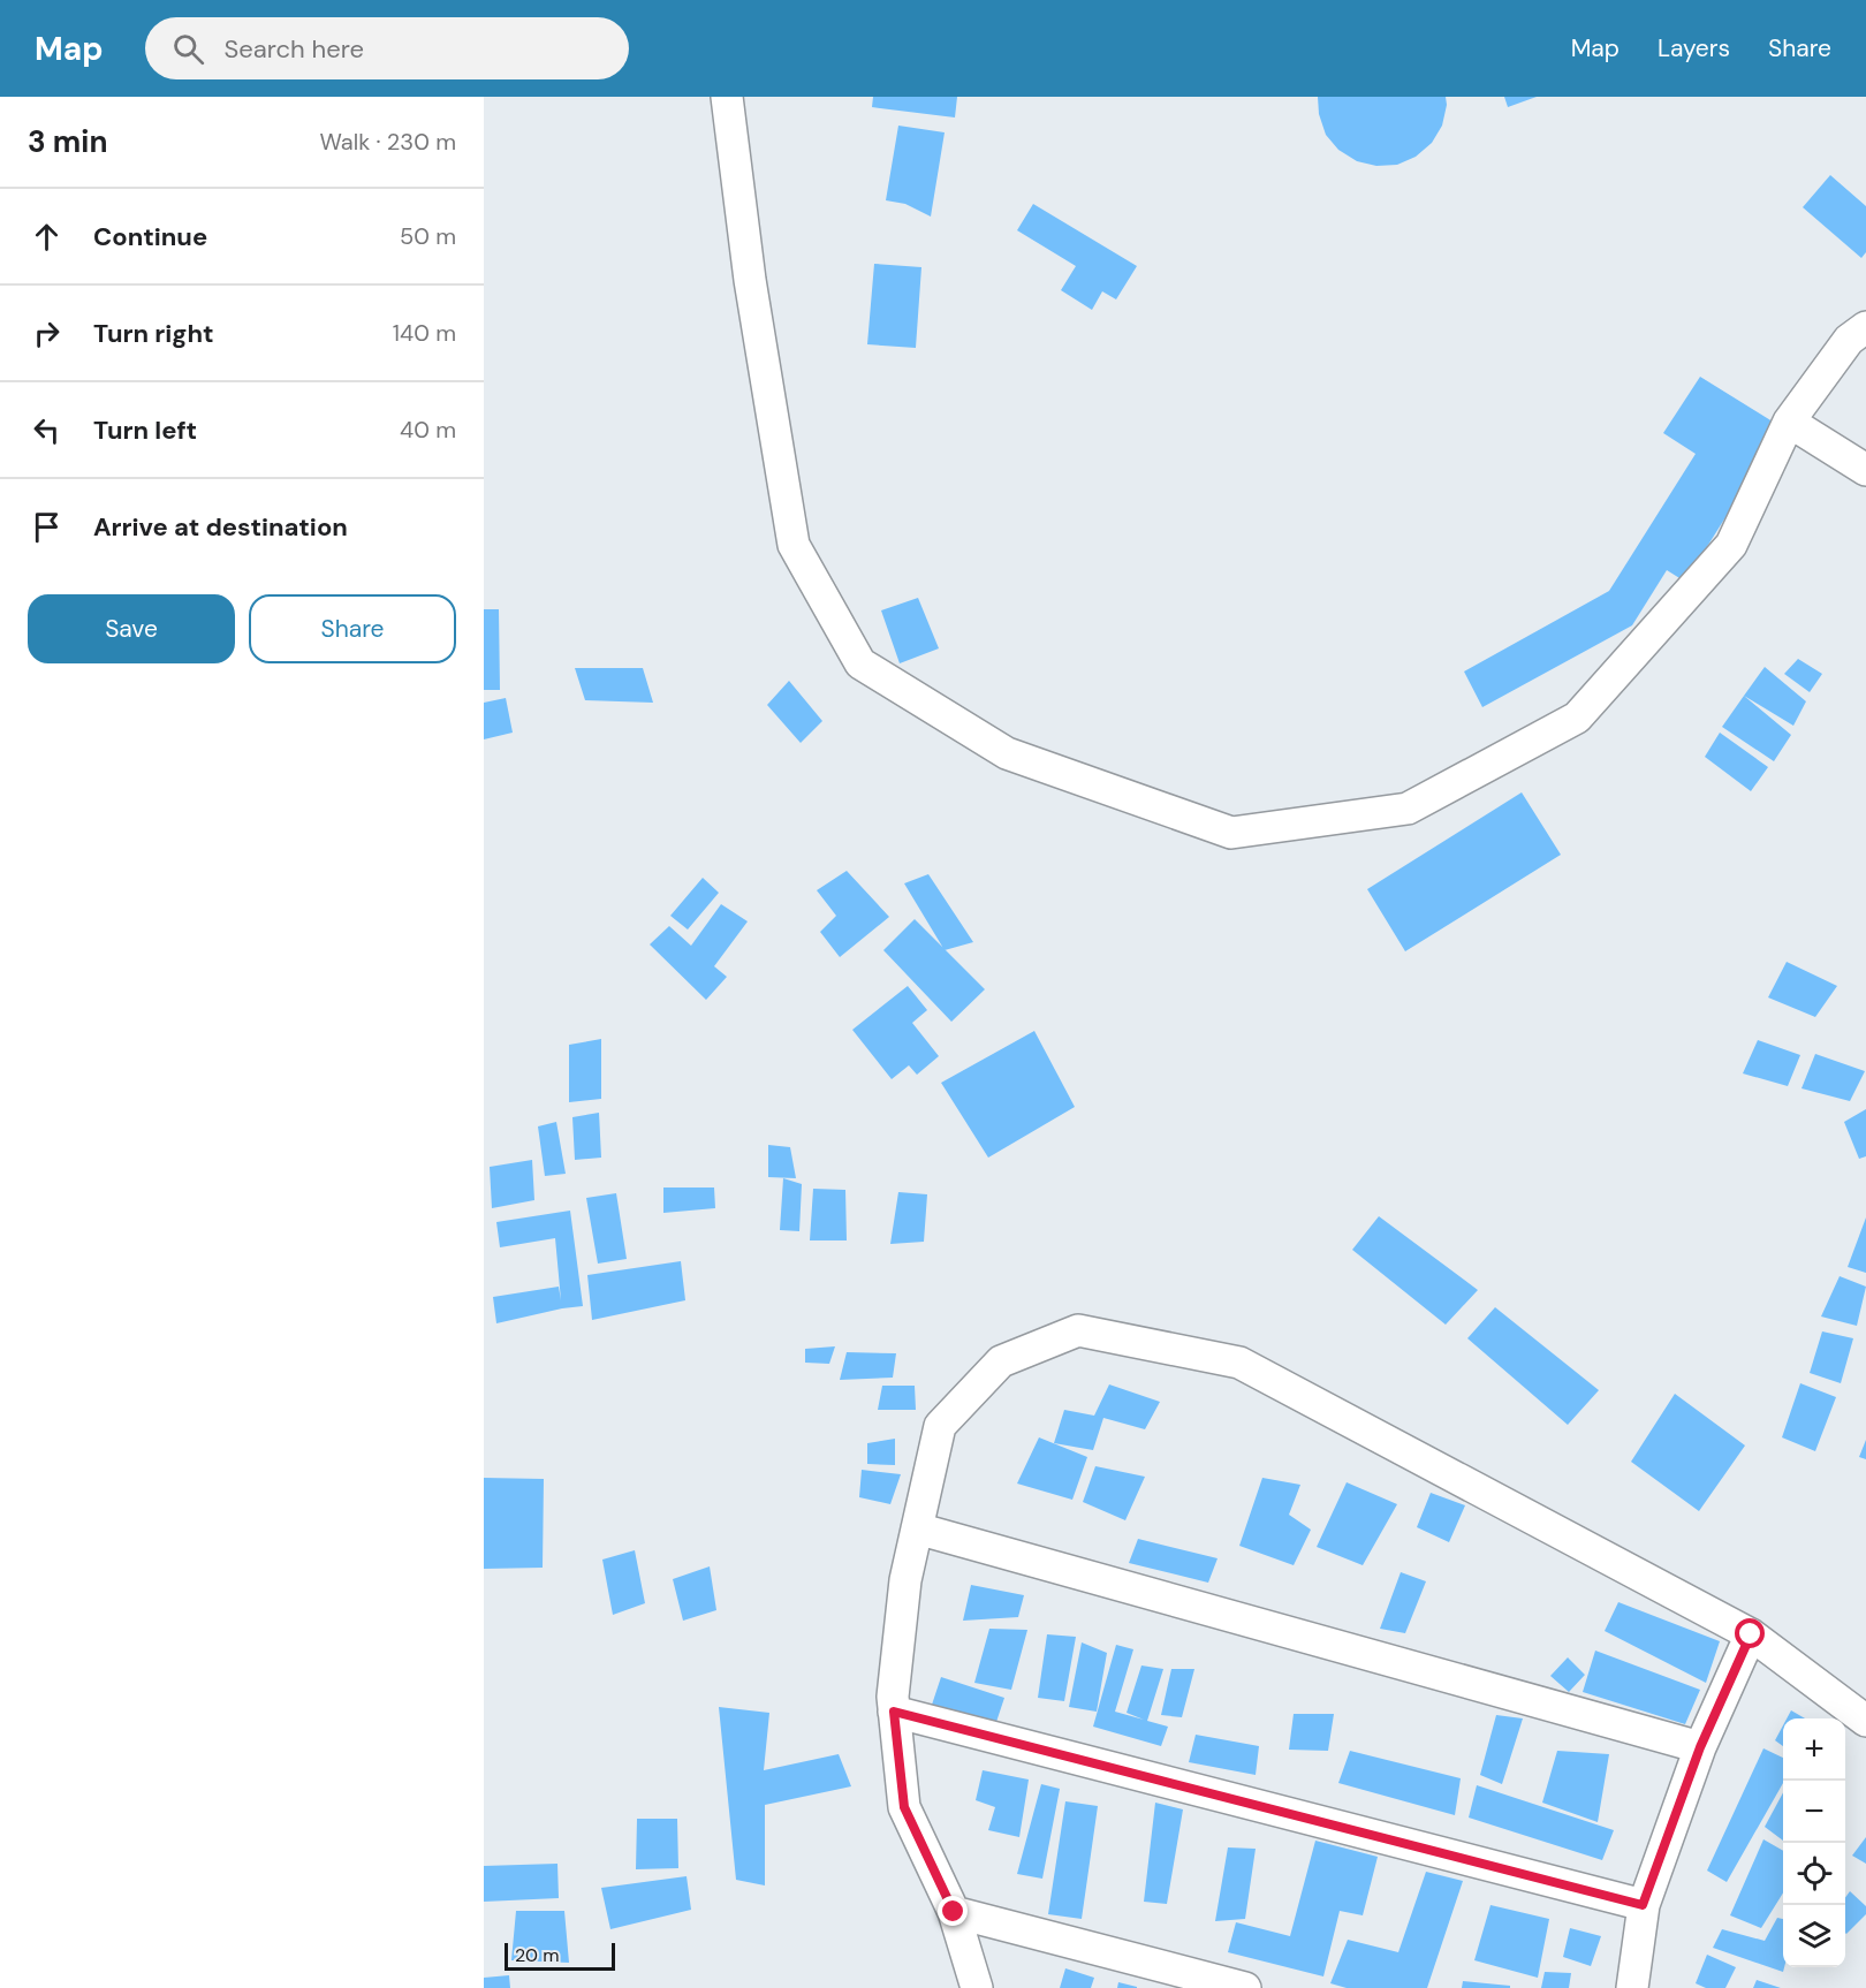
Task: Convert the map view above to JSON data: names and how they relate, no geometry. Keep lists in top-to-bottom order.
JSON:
{
  "scale_bar": "20 m",
  "page": {
    "header": "Map",
    "search": "Search here",
    "nav": ["Map", "Layers", "Share"],
    "heading": ["3 min", "Walk · 230 m"],
    "list": [
      ["Continue", "50 m"],
      ["Turn right", "140 m"],
      ["Turn left", "40 m"],
      "Arrive at destination"
    ],
    "buttons": ["Save", "Share"],
    "map_buttons": ["+", "−"],
    "scale": "20 m"
  }
}
